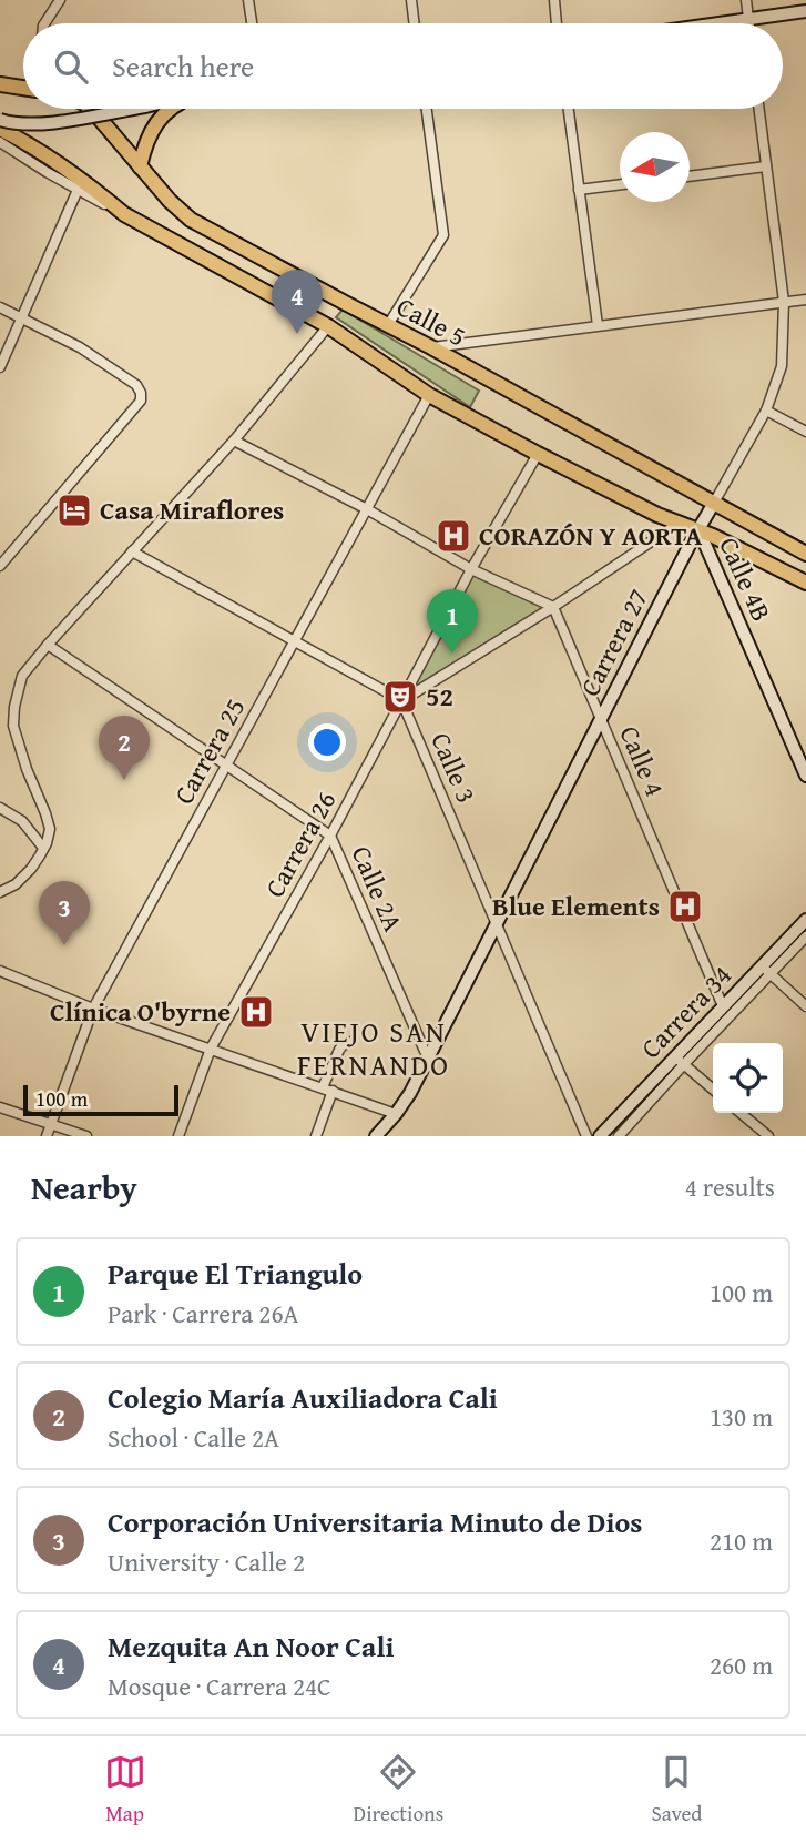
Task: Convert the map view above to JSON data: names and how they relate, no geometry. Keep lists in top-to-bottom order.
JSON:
{
  "streets": {
    "main road": ["Calle 5"],
    "street": [
      "Calle 4B",
      "Carrera 27",
      "Carrera 25",
      "Calle 4",
      "Calle 3",
      "Carrera 26",
      "Calle 2A",
      "Carrera 34"
    ]
  },
  "crossings": [
    ["Calle 5", "Carrera 27"],
    ["Calle 4B", "Carrera 27"],
    ["Carrera 27", "Calle 4"],
    ["Carrera 27", "Calle 3"],
    ["Carrera 27", "Calle 2A"],
    ["Carrera 25", "Calle 2A"],
    ["Calle 4", "Carrera 34"],
    ["Calle 3", "Carrera 26"],
    ["Carrera 26", "Calle 2A"]
  ],
  "districts": ["VIEJO SAN FERNANDO"],
  "places": {
    "hotel": ["Casa Miraflores"],
    "hospital": ["CORAZÓN Y AORTA", "Blue Elements", "Clínica O'byrne"],
    "theatre": ["52"]
  },
  "scale_bar": "100 m",
  "north": "left",
  "page": {
    "search": "Search here",
    "pins": [
      "4",
      "1",
      "2",
      "3"
    ],
    "scale": "100 m",
    "heading": ["Nearby", "4 results"],
    "list": [
      {
        "mark": "1",
        "name": "Parque El Triangulo",
        "note": "Park · Carrera 26A",
        "value": "100 m"
      },
      {
        "mark": "2",
        "name": "Colegio María Auxiliadora Cali",
        "note": "School · Calle 2A",
        "value": "130 m"
      },
      {
        "mark": "3",
        "name": "Corporación Universitaria Minuto de Dios",
        "note": "University · Calle 2",
        "value": "210 m"
      },
      {
        "mark": "4",
        "name": "Mezquita An Noor Cali",
        "note": "Mosque · Carrera 24C",
        "value": "260 m"
      }
    ],
    "nav": ["Map", "Directions", "Saved"]
  }
}
